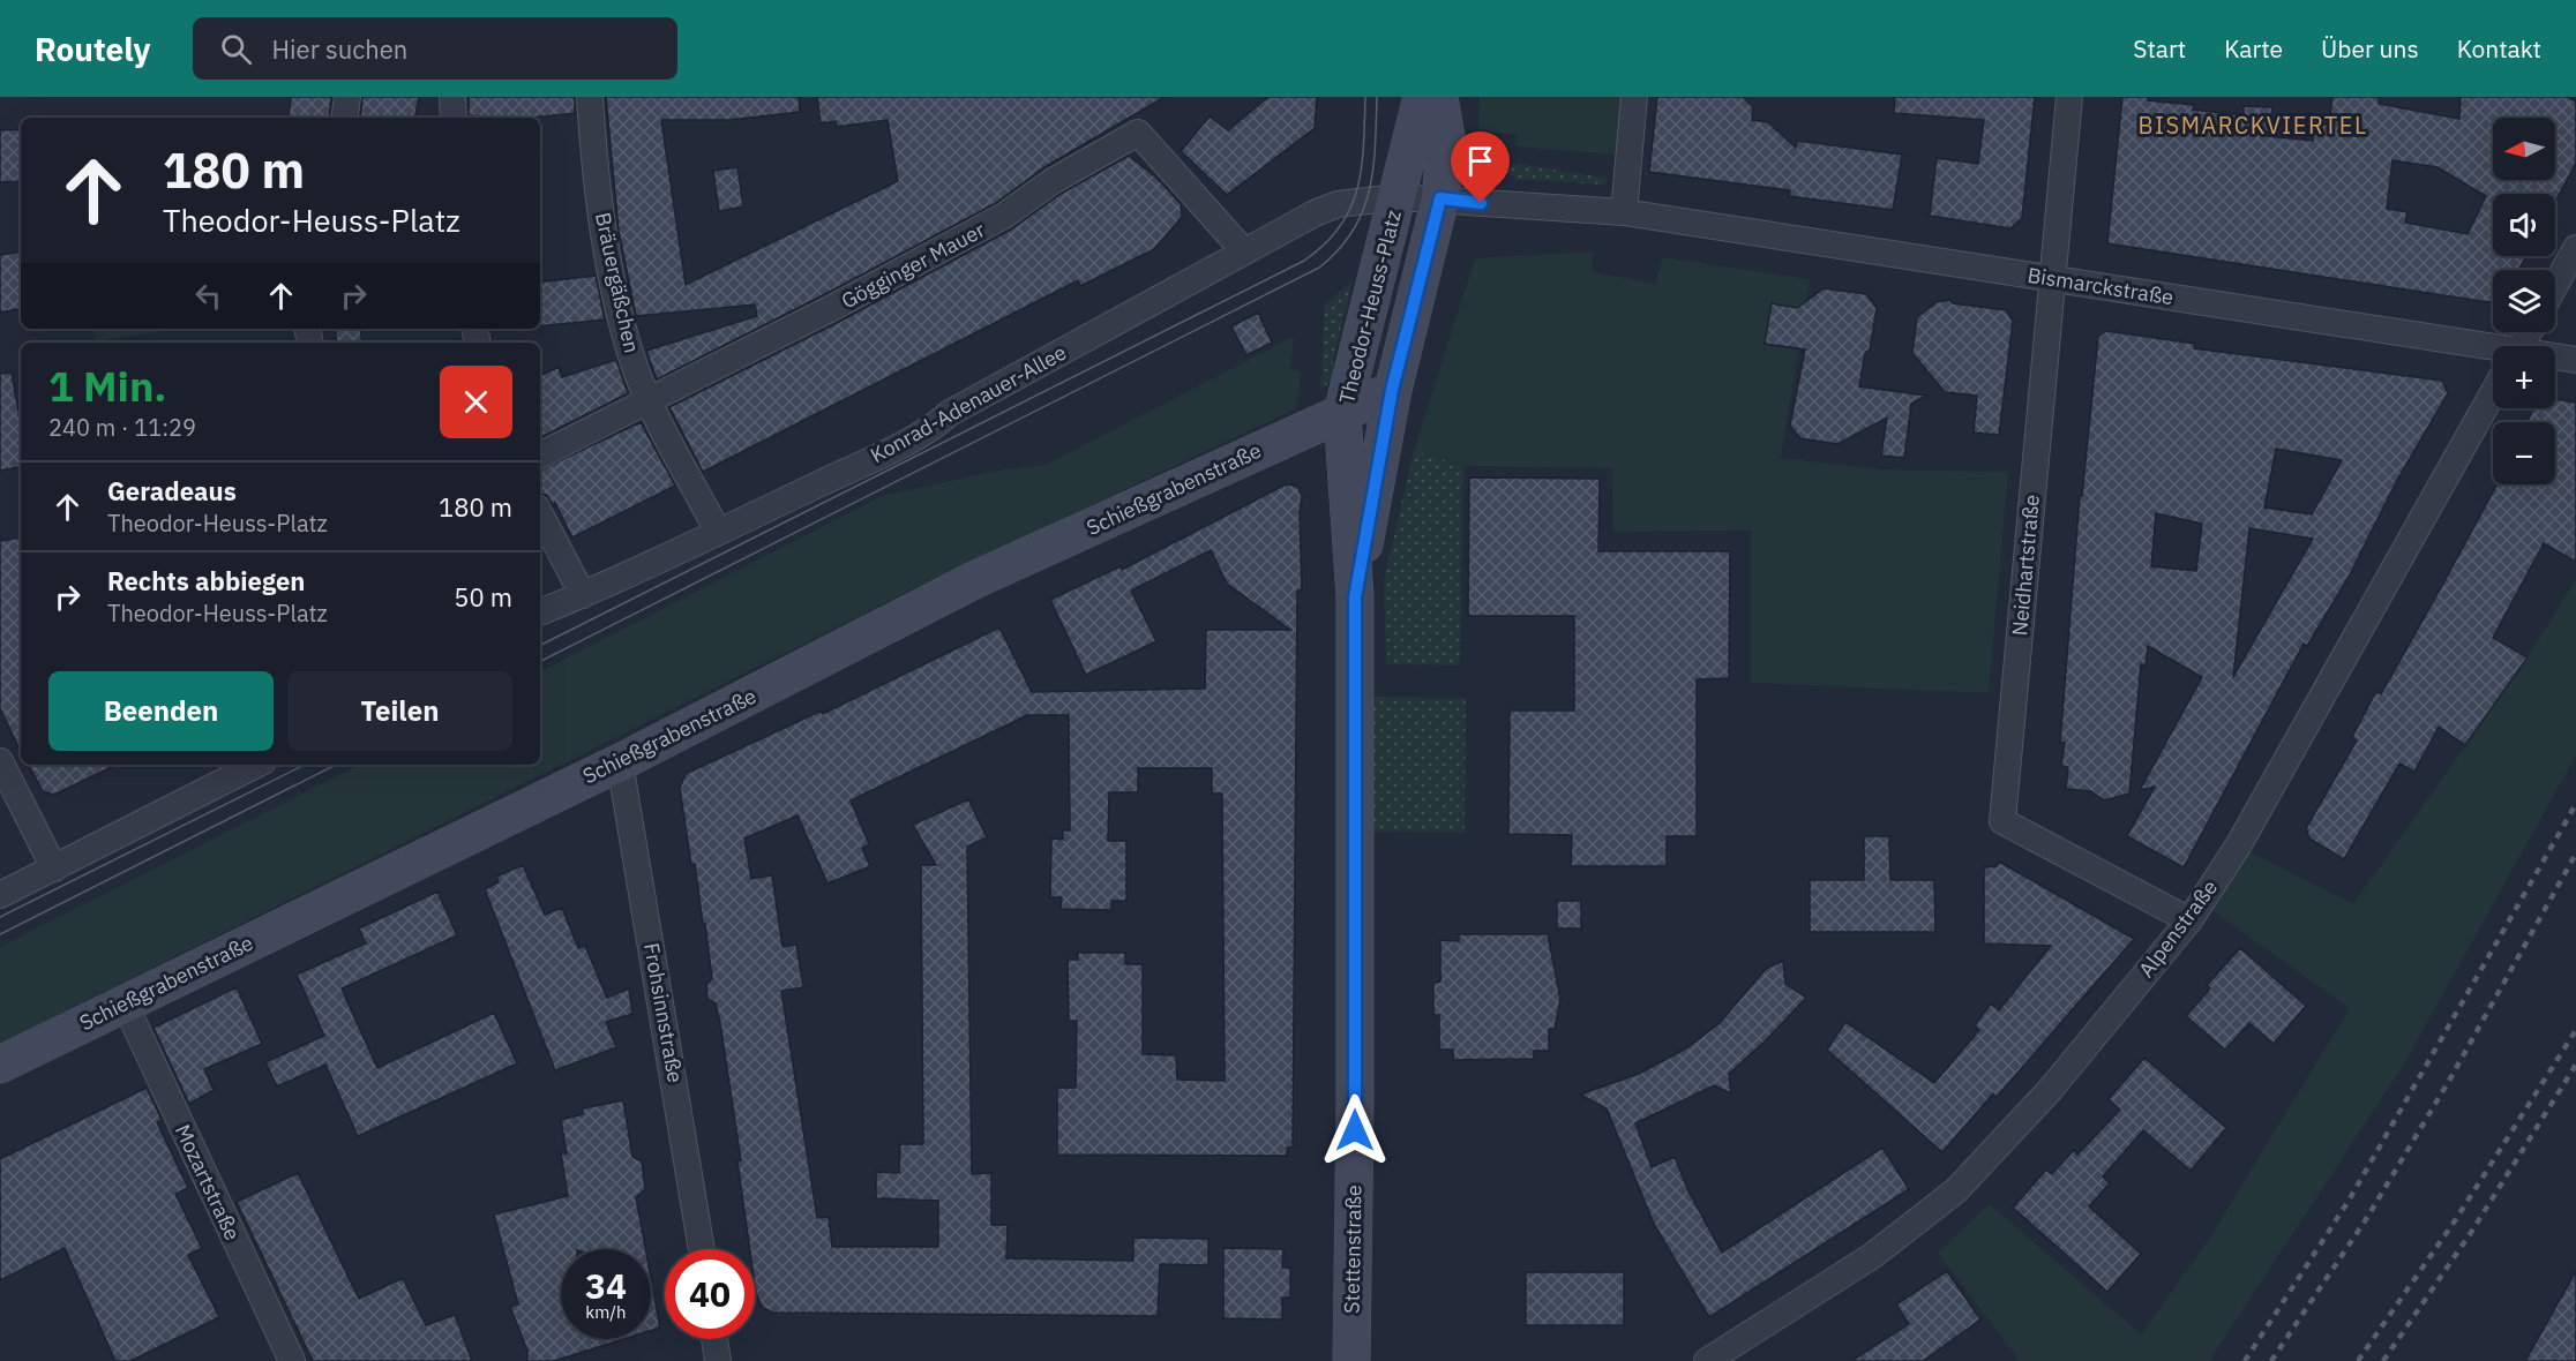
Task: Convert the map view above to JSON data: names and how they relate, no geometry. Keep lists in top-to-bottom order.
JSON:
{
  "streets": {
    "main road": ["Theodor-Heuss-Platz", "Schießgrabenstraße", "Stettenstraße"],
    "street": [
      "Gögginger Mauer",
      "Bräuergäßchen",
      "Bismarckstraße",
      "Konrad-Adenauer-Allee",
      "Neidhartstraße",
      "Alpenstraße",
      "Frohsinnstraße",
      "Mozartstraße"
    ]
  },
  "crossings": [
    ["Gögginger Mauer", "Bräuergäßchen"],
    ["Gögginger Mauer", "Konrad-Adenauer-Allee"],
    ["Bräuergäßchen", "Konrad-Adenauer-Allee"],
    ["Bismarckstraße", "Theodor-Heuss-Platz"],
    ["Bismarckstraße", "Neidhartstraße"],
    ["Theodor-Heuss-Platz", "Konrad-Adenauer-Allee"],
    ["Theodor-Heuss-Platz", "Schießgrabenstraße"],
    ["Theodor-Heuss-Platz", "Stettenstraße"],
    ["Schießgrabenstraße", "Frohsinnstraße"],
    ["Schießgrabenstraße", "Mozartstraße"],
    ["Schießgrabenstraße", "Stettenstraße"],
    ["Neidhartstraße", "Alpenstraße"]
  ],
  "districts": ["BISMARCKVIERTEL"],
  "north": "left",
  "page": {
    "header": "Routely",
    "search": "Hier suchen",
    "nav": [
      "Start",
      "Karte",
      "Über uns",
      "Kontakt"
    ],
    "map_buttons": ["+", "−"],
    "turn": ["180 m", "Theodor-Heuss-Platz"],
    "heading": ["1 Min.", "240 m · 11:29"],
    "list": [
      {
        "name": "Geradeaus",
        "note": "Theodor-Heuss-Platz",
        "value": "180 m"
      },
      {
        "name": "Rechts abbiegen",
        "note": "Theodor-Heuss-Platz",
        "value": "50 m"
      }
    ],
    "buttons": ["Beenden", "Teilen"],
    "speed": "34 km/h",
    "limit": "40"
  }
}
